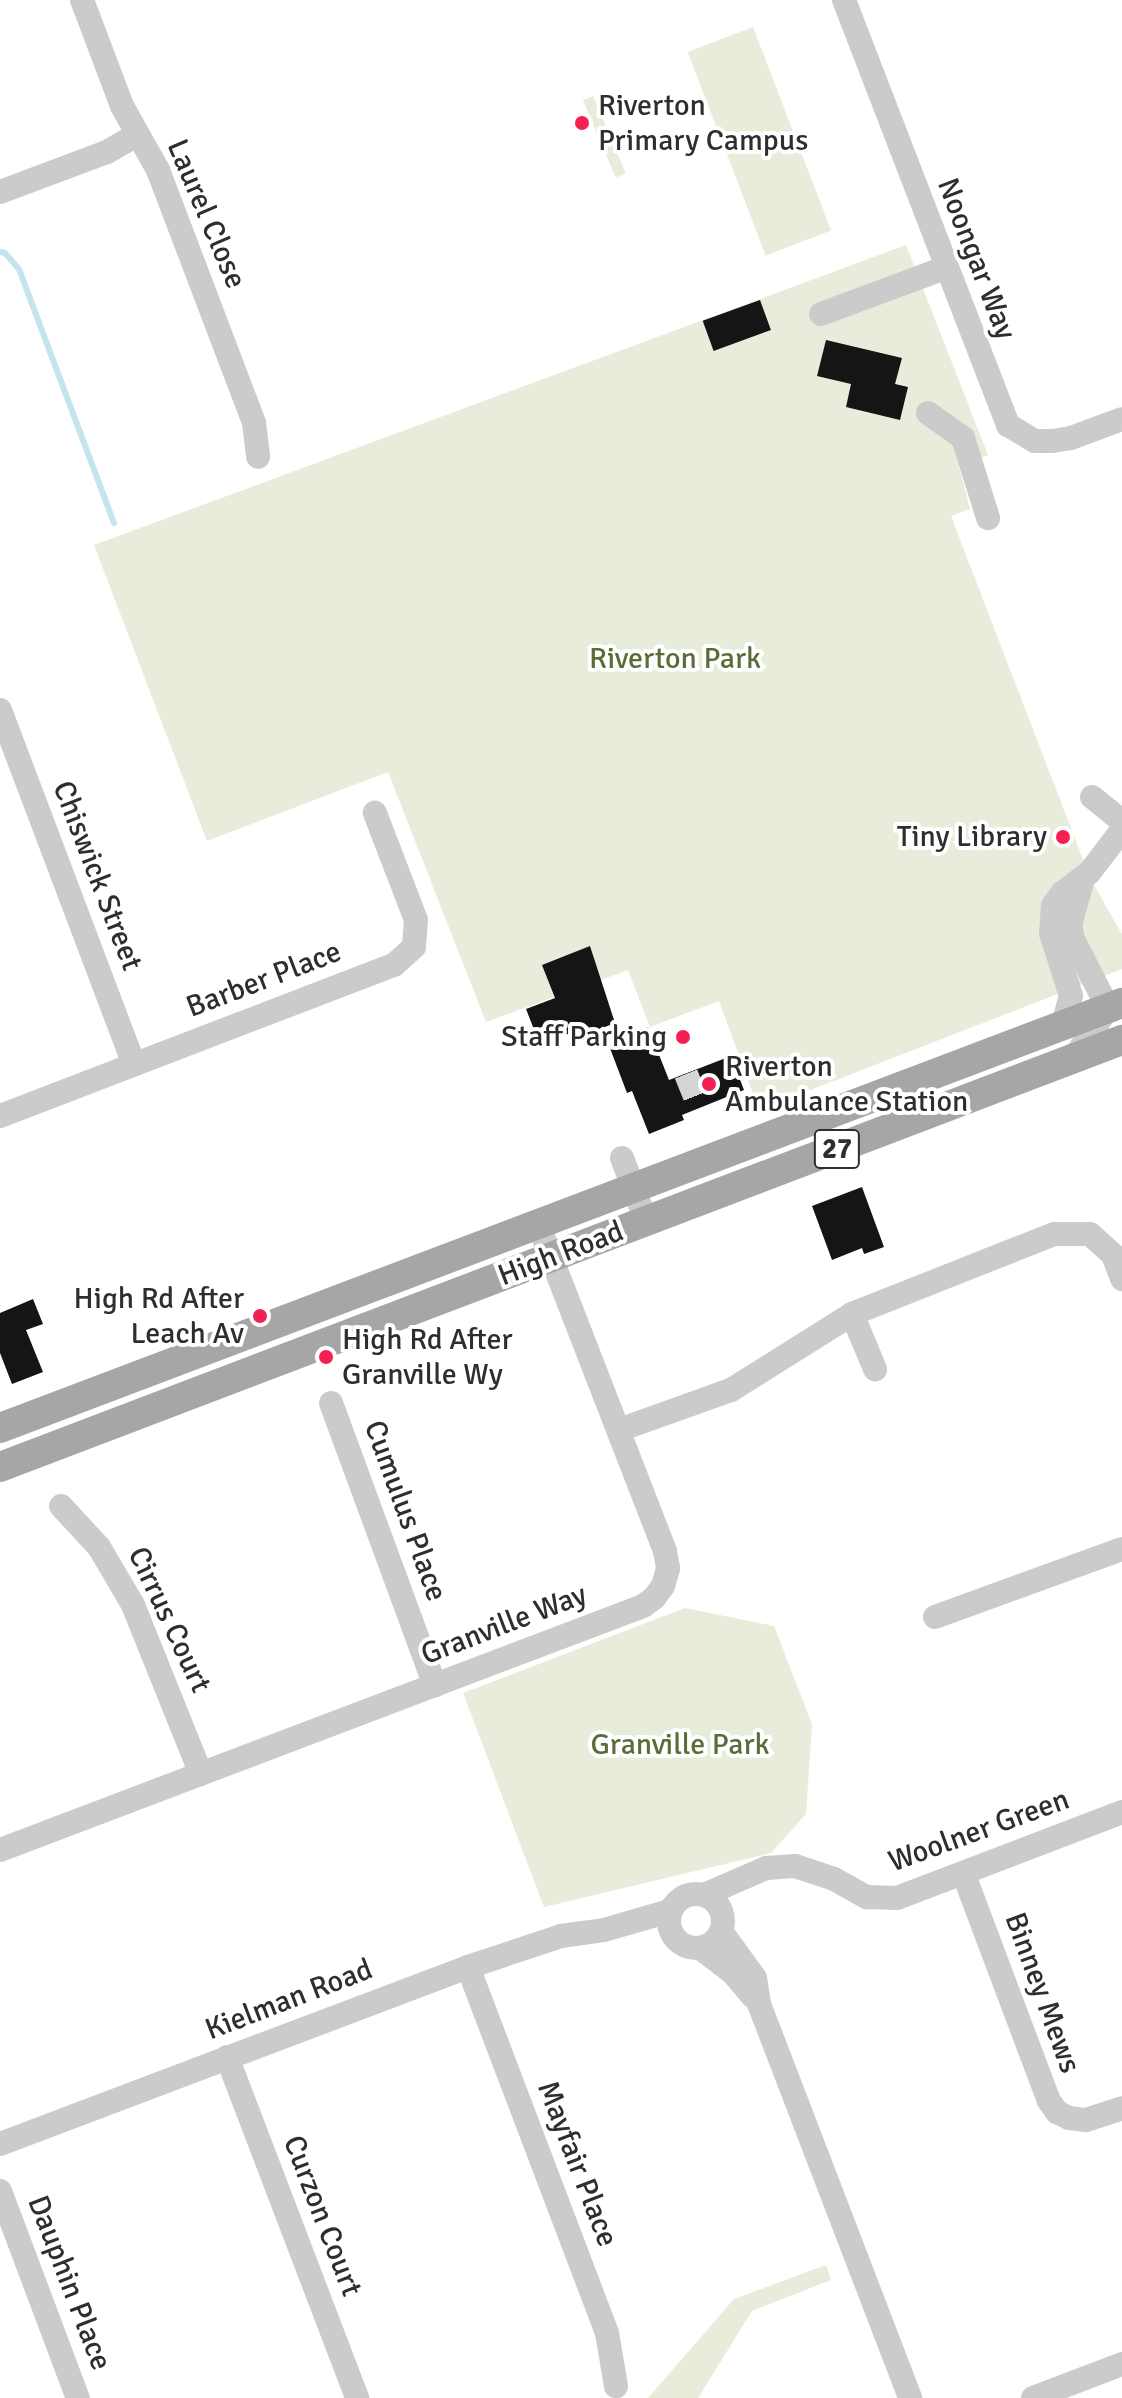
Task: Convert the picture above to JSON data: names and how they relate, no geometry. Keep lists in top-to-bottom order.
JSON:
{
  "streets": {
    "main road": ["27", "High Road"],
    "street": [
      "Laurel Close",
      "Noongar Way",
      "Chiswick Street",
      "Barber Place",
      "Cumulus Place",
      "Cirrus Court",
      "Granville Way",
      "Woolner Green",
      "Binney Mews",
      "Kielman Road",
      "Mayfair Place",
      "Curzon Court",
      "Dauphin Place"
    ]
  },
  "crossings": [
    ["Chiswick Street", "Barber Place"],
    ["High Road", "Granville Way"],
    ["Cumulus Place", "Granville Way"],
    ["Cirrus Court", "Granville Way"],
    ["Woolner Green", "Binney Mews"],
    ["Kielman Road", "Mayfair Place"],
    ["Kielman Road", "Curzon Court"]
  ],
  "parks": ["Riverton Park", "Granville Park"],
  "places": [
    "Riverton Primary Campus",
    "Tiny Library",
    "Staff Parking",
    "Riverton Ambulance Station",
    "High Rd After Leach Av",
    "High Rd After Granville Wy"
  ]
}
